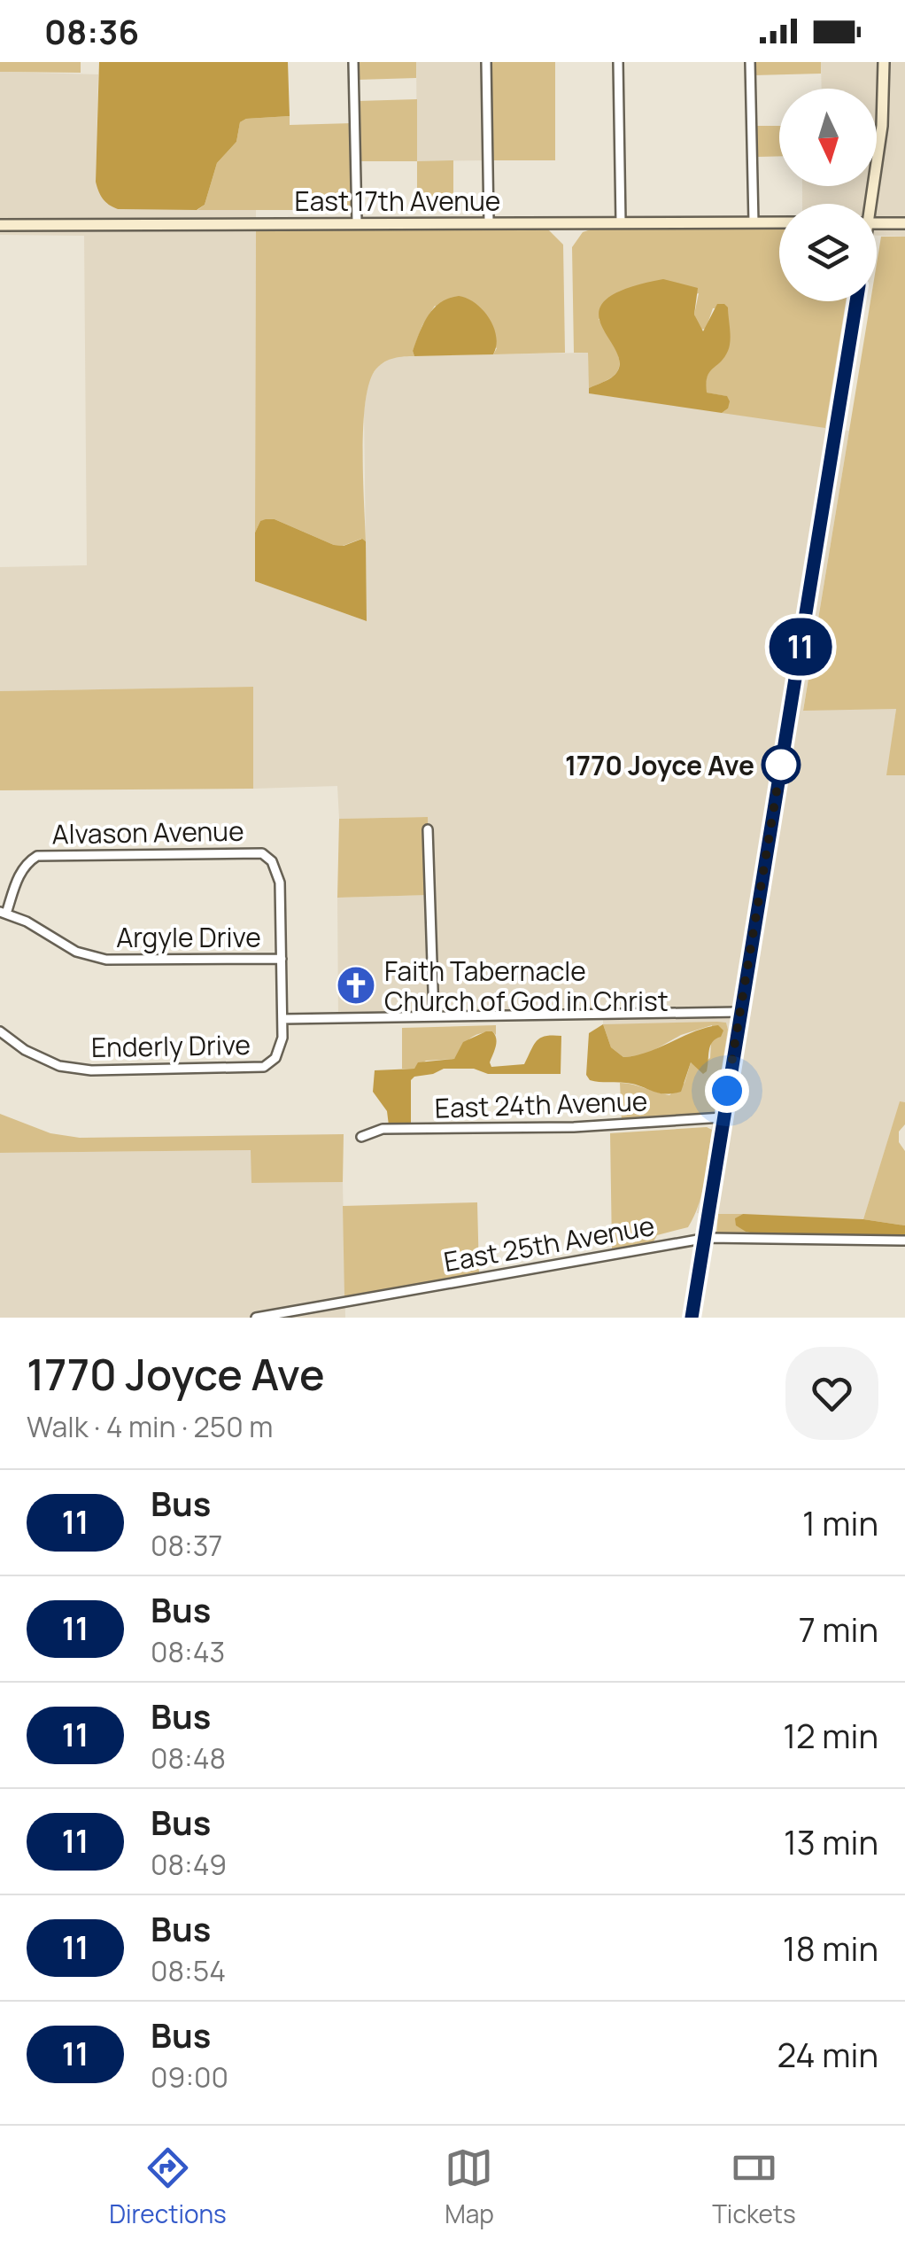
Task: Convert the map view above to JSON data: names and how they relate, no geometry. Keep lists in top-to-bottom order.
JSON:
{
  "streets": {
    "street": [
      "East 17th Avenue",
      "Alvason Avenue",
      "Argyle Drive",
      "Enderly Drive",
      "East 24th Avenue",
      "East 25th Avenue"
    ]
  },
  "crossings": [
    ["Alvason Avenue", "Argyle Drive"]
  ],
  "places": {
    "other": ["1770 Joyce Ave"],
    "church": ["Faith Tabernacle Church of God in Christ"]
  },
  "lines": ["bus line 11"],
  "north": "bottom",
  "page": {
    "status": "08:36",
    "on_map": "11",
    "heading": ["1770 Joyce Ave", "Walk · 4 min · 250 m"],
    "list": [
      {
        "mark": "11",
        "name": "Bus",
        "note": "08:37",
        "value": "1 min"
      },
      {
        "mark": "11",
        "name": "Bus",
        "note": "08:43",
        "value": "7 min"
      },
      {
        "mark": "11",
        "name": "Bus",
        "note": "08:48",
        "value": "12 min"
      },
      {
        "mark": "11",
        "name": "Bus",
        "note": "08:49",
        "value": "13 min"
      },
      {
        "mark": "11",
        "name": "Bus",
        "note": "08:54",
        "value": "18 min"
      },
      {
        "mark": "11",
        "name": "Bus",
        "note": "09:00",
        "value": "24 min"
      }
    ],
    "tabs": ["Directions", "Map", "Tickets"]
  }
}
